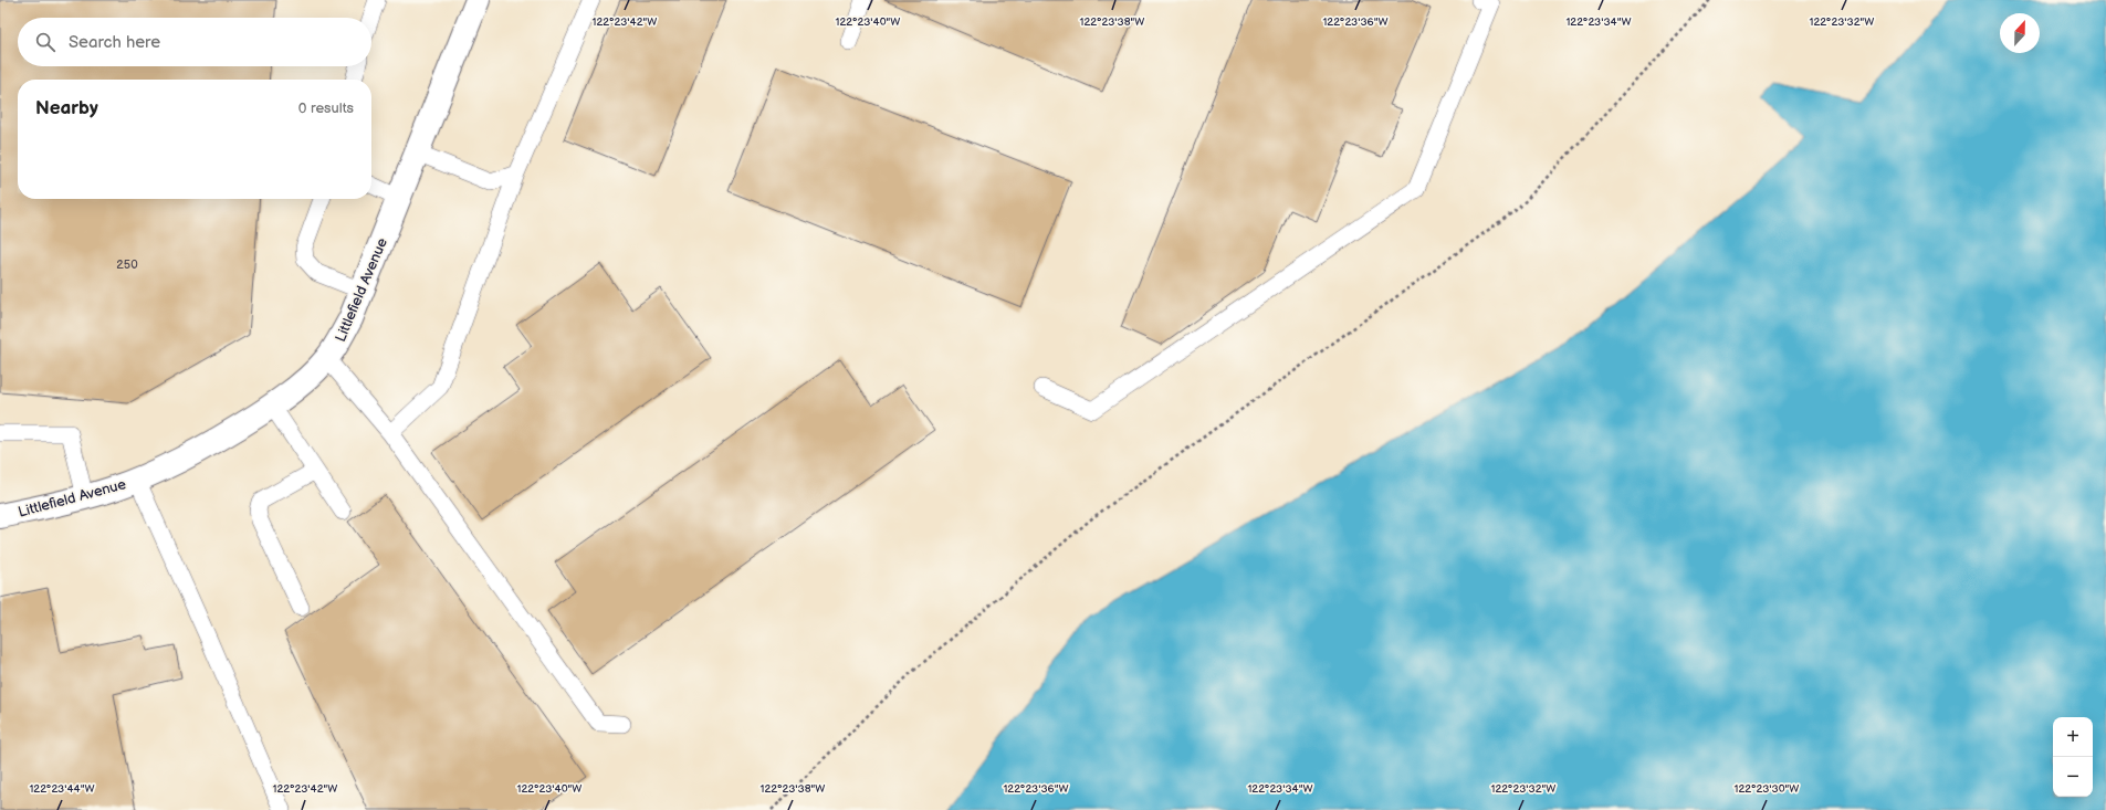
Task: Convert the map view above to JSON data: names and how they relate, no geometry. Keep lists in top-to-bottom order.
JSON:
{
  "streets": {
    "street": ["Littlefield Avenue"]
  },
  "house_numbers": ["250"],
  "north": "top",
  "page": {
    "search": "Search here",
    "heading": ["Nearby", "0 results"],
    "map_buttons": ["+", "−"]
  },
  "coordinates": [
    "122°23'42\"W",
    "122°23'40\"W",
    "122°23'38\"W",
    "122°23'36\"W",
    "122°23'34\"W",
    "122°23'32\"W",
    "122°23'44\"W",
    "122°23'30\"W"
  ]
}
